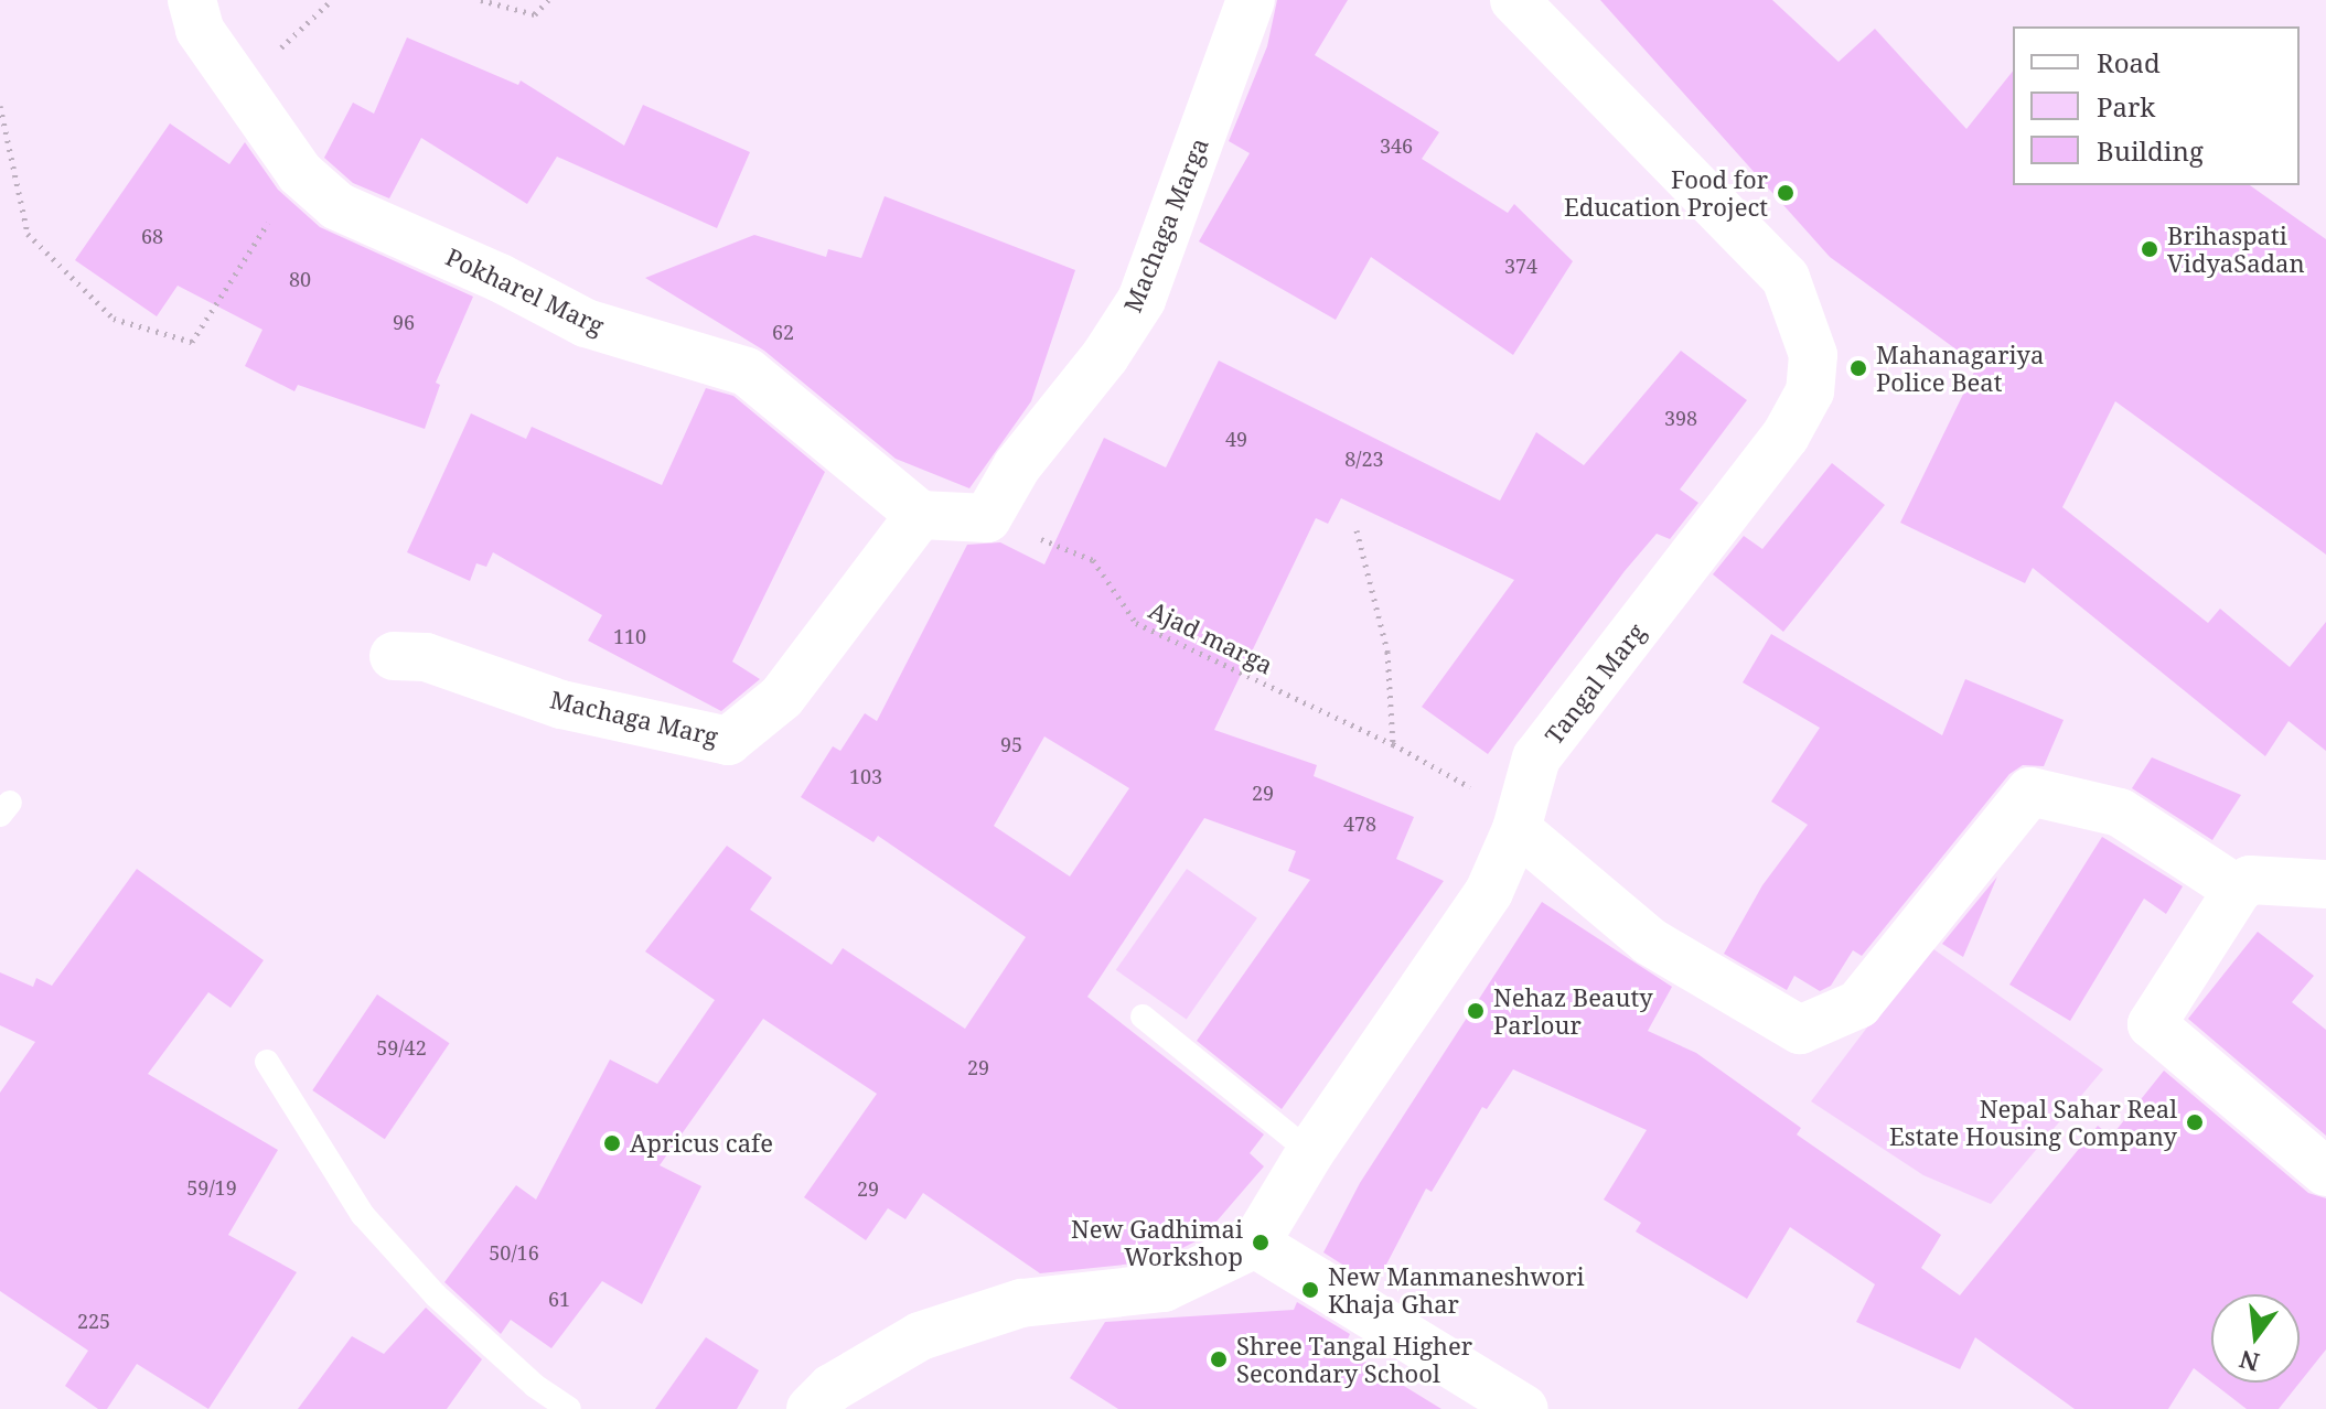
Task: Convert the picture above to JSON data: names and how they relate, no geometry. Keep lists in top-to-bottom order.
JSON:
{
  "streets": {
    "street": [
      "Machaga Marga",
      "Pokharel Marg",
      "Tangal Marg",
      "Machaga Marg"
    ],
    "path": ["Ajad marga"]
  },
  "crossings": [
    ["Machaga Marga", "Ajad marga"],
    ["Pokharel Marg", "Machaga Marg"],
    ["Ajad marga", "Tangal Marg"]
  ],
  "places": [
    "Food for Education Project",
    "Brihaspati VidyaSadan",
    "Mahanagariya Police Beat",
    "Nehaz Beauty Parlour",
    "Nepal Sahar Real Estate Housing Company",
    "Apricus cafe",
    "New Gadhimai Workshop",
    "New Manmaneshwori Khaja Ghar",
    "Shree Tangal Higher Secondary School"
  ],
  "house_numbers": [
    "346",
    "68",
    "374",
    "80",
    "96",
    "62",
    "398",
    "49",
    "8/23",
    "110",
    "95",
    "103",
    "29",
    "478",
    "59/42",
    "29",
    "59/19",
    "29",
    "50/16",
    "61",
    "225"
  ],
  "legend": ["Road", "Park", "Building"],
  "north": "bottom"
}
